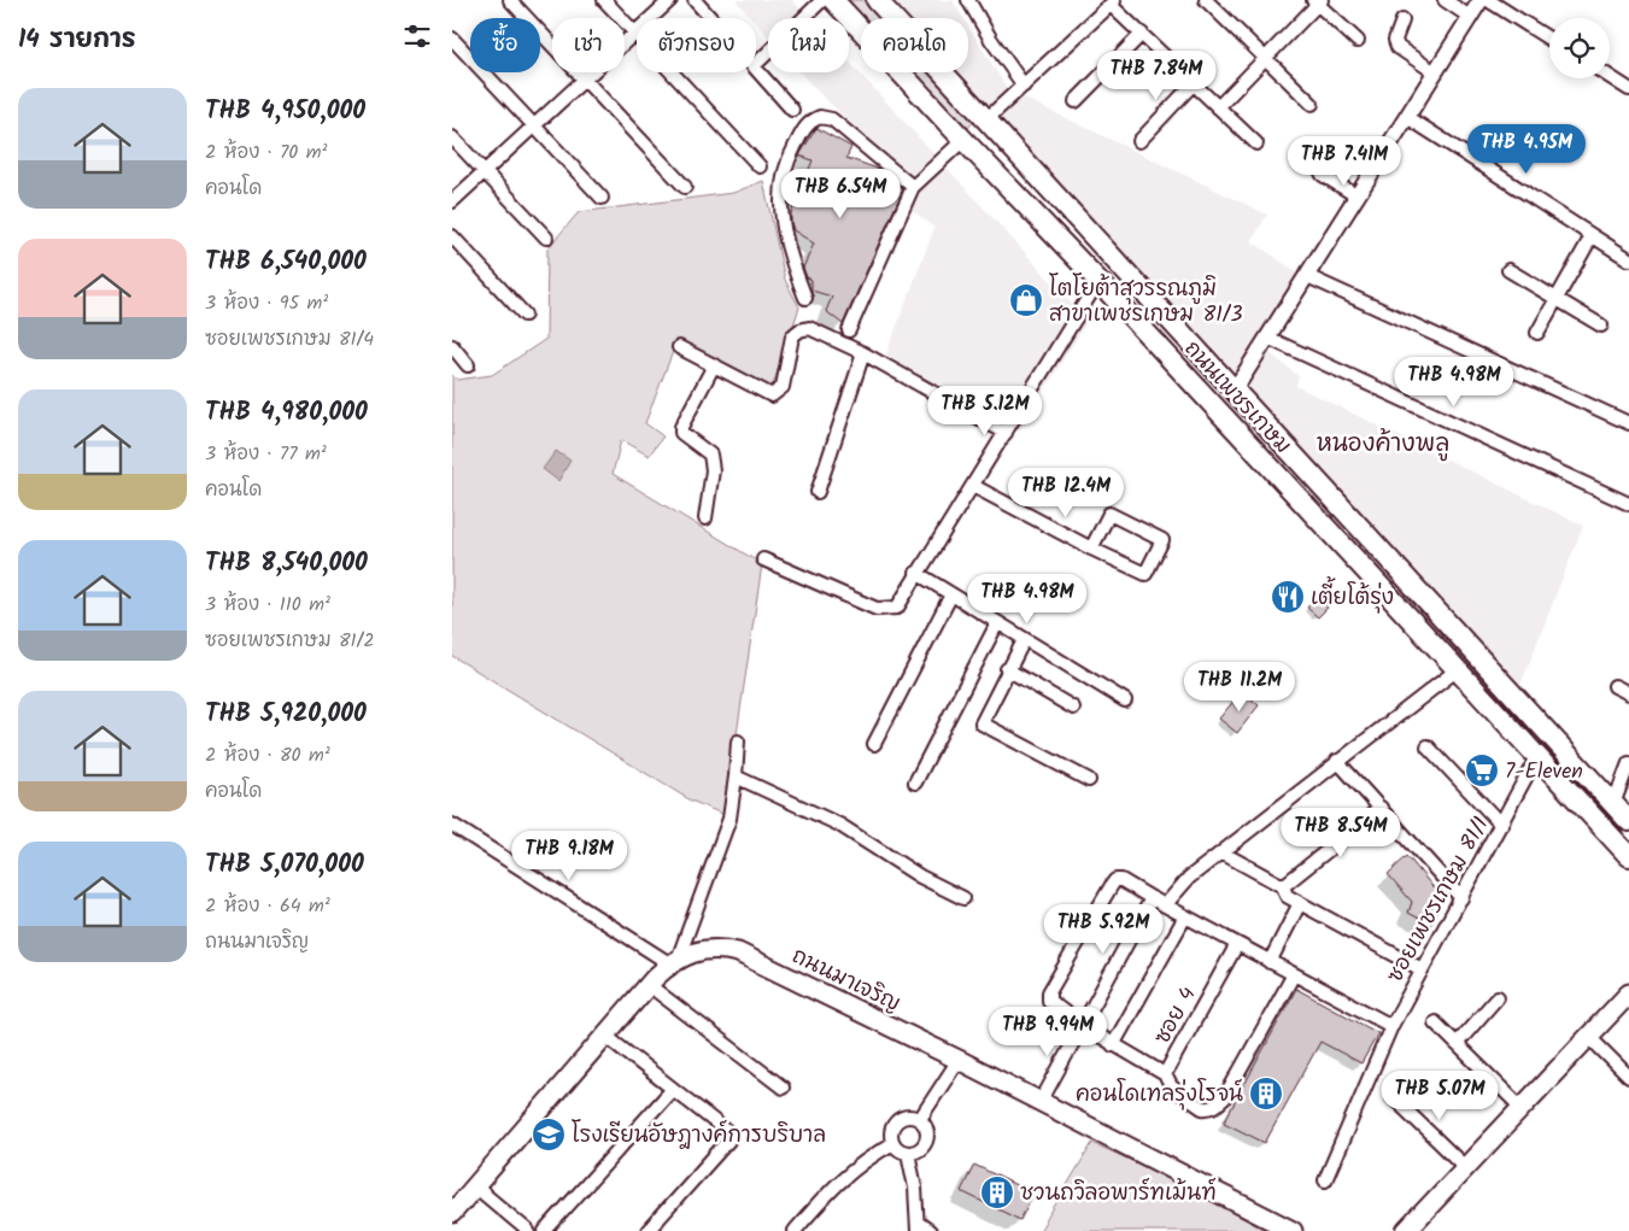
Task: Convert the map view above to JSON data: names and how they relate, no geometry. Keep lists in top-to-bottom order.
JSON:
{
  "streets": {
    "main road": ["ถนนเพชรเกษม", "ถนนมาเจริญ"],
    "street": ["ซอยเพชรเกษม 81/1", "ซอย 4"]
  },
  "crossings": [
    ["ถนนเพชรเกษม", "ซอยเพชรเกษม 81/1"]
  ],
  "districts": ["หนองค้างพลู"],
  "places": {
    "shop": ["โตโยต้าสุวรรณภูมิ สาขาเพชรเกษม 81/3"],
    "restaurant": ["เตี้ยโต้รุ่ง"],
    "supermarket": ["7-Eleven"],
    "building": ["คอนโดเทลรุ่งโรจน์", "ชวนถวิลอพาร์ทเม้นท์"],
    "school or university": ["โรงเรียนอัษฎางค์การบริบาล"]
  },
  "page": {
    "heading": "14 รายการ",
    "chip": [
      "ซื้อ",
      "เช่า",
      "ตัวกรอง",
      "ใหม่",
      "คอนโด"
    ],
    "price": [
      "THB 7.84M",
      "THB 4.95M",
      "THB 7.41M",
      "THB 6.54M",
      "THB 4.98M",
      "THB 5.12M",
      "THB 12.4M",
      "THB 4.98M",
      "THB 11.2M",
      "THB 8.54M",
      "THB 9.18M",
      "THB 5.92M",
      "THB 9.94M",
      "THB 5.07M"
    ],
    "list": [
      {
        "name": "THB 4,950,000",
        "note": "2 ห้อง · 70 m² · คอนโด"
      },
      {
        "name": "THB 6,540,000",
        "note": "3 ห้อง · 95 m² · ซอยเพชรเกษม 81/4"
      },
      {
        "name": "THB 4,980,000",
        "note": "3 ห้อง · 77 m² · คอนโด"
      },
      {
        "name": "THB 8,540,000",
        "note": "3 ห้อง · 110 m² · ซอยเพชรเกษม 81/2"
      },
      {
        "name": "THB 5,920,000",
        "note": "2 ห้อง · 80 m² · คอนโด"
      },
      {
        "name": "THB 5,070,000",
        "note": "2 ห้อง · 64 m² · ถนนมาเจริญ"
      }
    ]
  }
}
